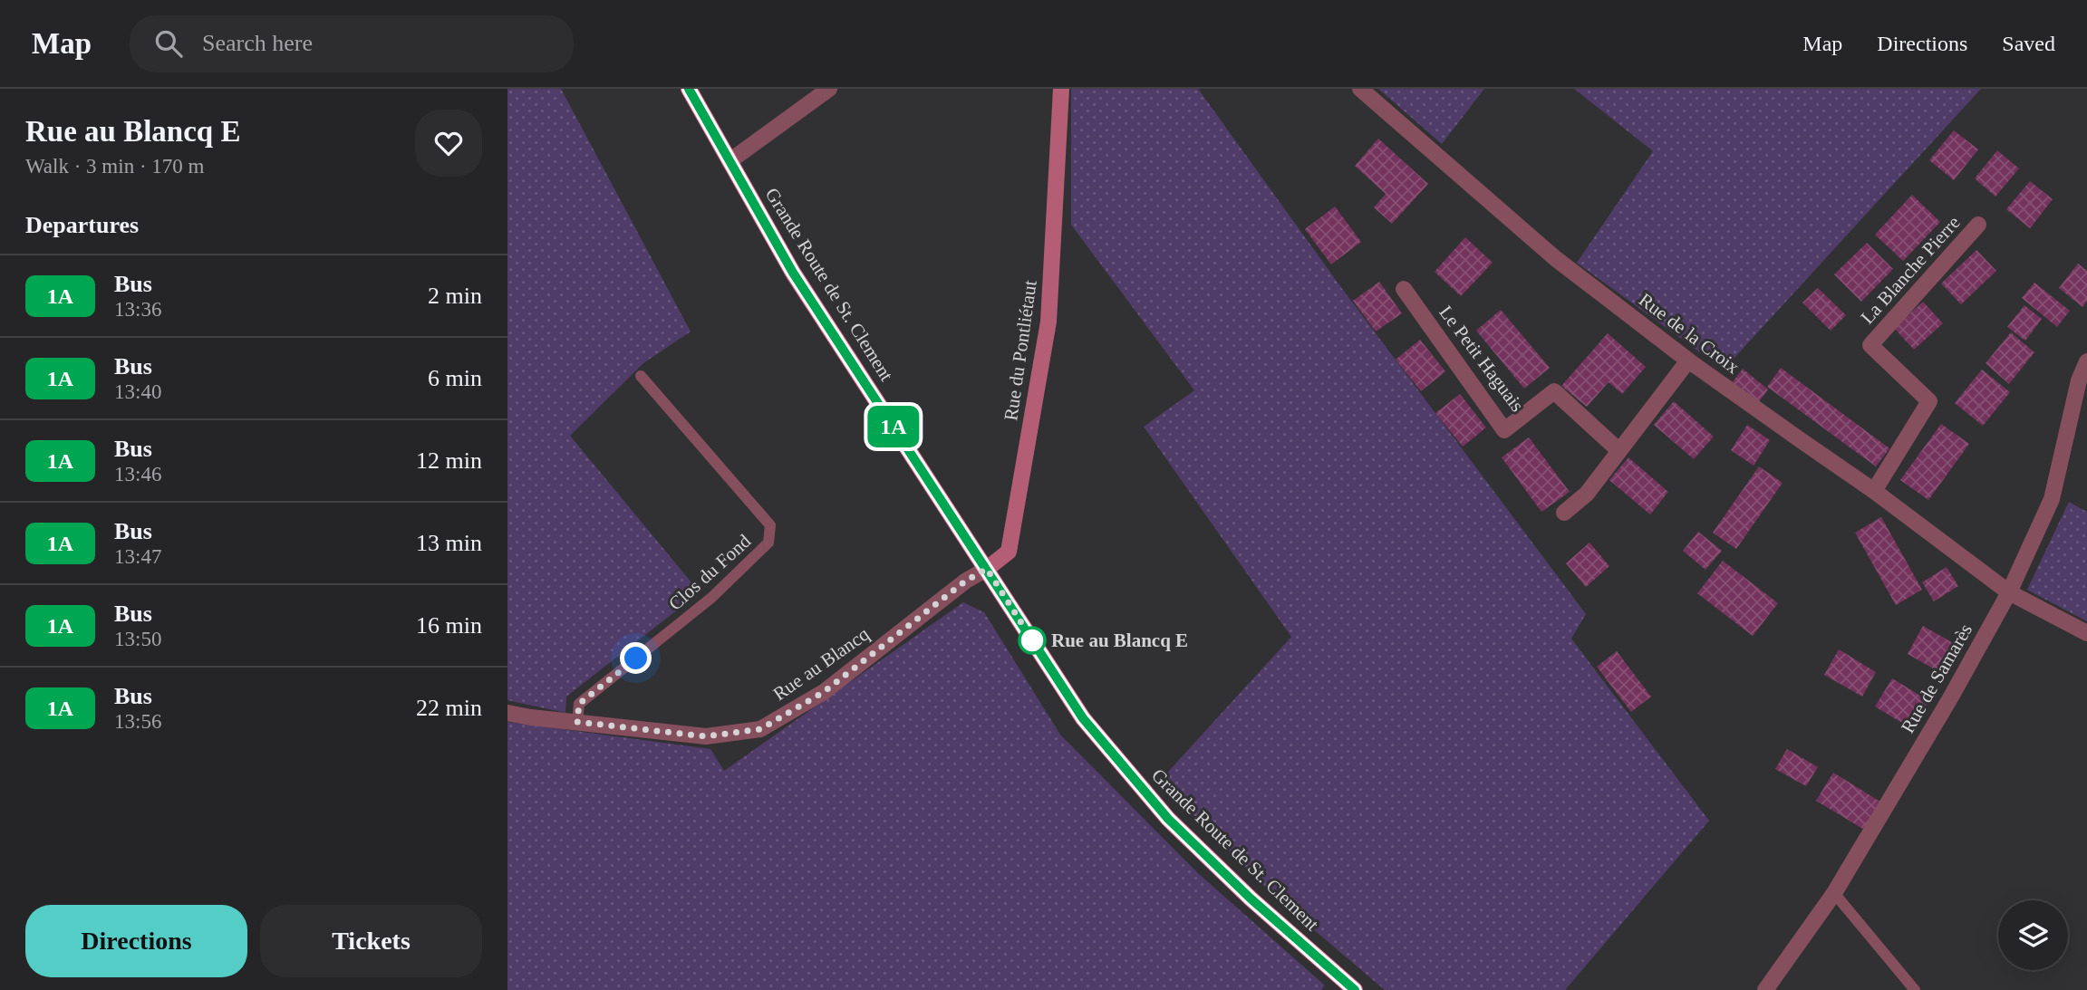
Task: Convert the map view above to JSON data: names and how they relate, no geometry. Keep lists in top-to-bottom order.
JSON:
{
  "streets": {
    "main road": ["Grande Route de St. Clement", "Rue du Pontliétaut"],
    "street": [
      "La Blanche Pierre",
      "Rue de la Croix",
      "Le Petit Haguais",
      "Rue au Blancq",
      "Rue de Samarès"
    ],
    "lane": ["Clos du Fond"]
  },
  "crossings": [
    ["La Blanche Pierre", "Rue de la Croix"],
    ["Grande Route de St. Clement", "Rue du Pontliétaut"],
    ["Grande Route de St. Clement", "Rue au Blancq"],
    ["Rue de la Croix", "Rue de Samarès"],
    ["Rue du Pontliétaut", "Rue au Blancq"],
    ["Clos du Fond", "Rue au Blancq"]
  ],
  "places": ["Rue au Blancq E"],
  "lines": ["bus line 1A"],
  "page": {
    "header": "Map",
    "search": "Search here",
    "nav": ["Map", "Directions", "Saved"],
    "heading": [
      ["Rue au Blancq E", "Walk · 3 min · 170 m"],
      "Departures"
    ],
    "on_map": "1A",
    "list": [
      {
        "mark": "1A",
        "name": "Bus",
        "note": "13:36",
        "value": "2 min"
      },
      {
        "mark": "1A",
        "name": "Bus",
        "note": "13:40",
        "value": "6 min"
      },
      {
        "mark": "1A",
        "name": "Bus",
        "note": "13:46",
        "value": "12 min"
      },
      {
        "mark": "1A",
        "name": "Bus",
        "note": "13:47",
        "value": "13 min"
      },
      {
        "mark": "1A",
        "name": "Bus",
        "note": "13:50",
        "value": "16 min"
      },
      {
        "mark": "1A",
        "name": "Bus",
        "note": "13:56",
        "value": "22 min"
      }
    ],
    "buttons": ["Directions", "Tickets"]
  }
}
